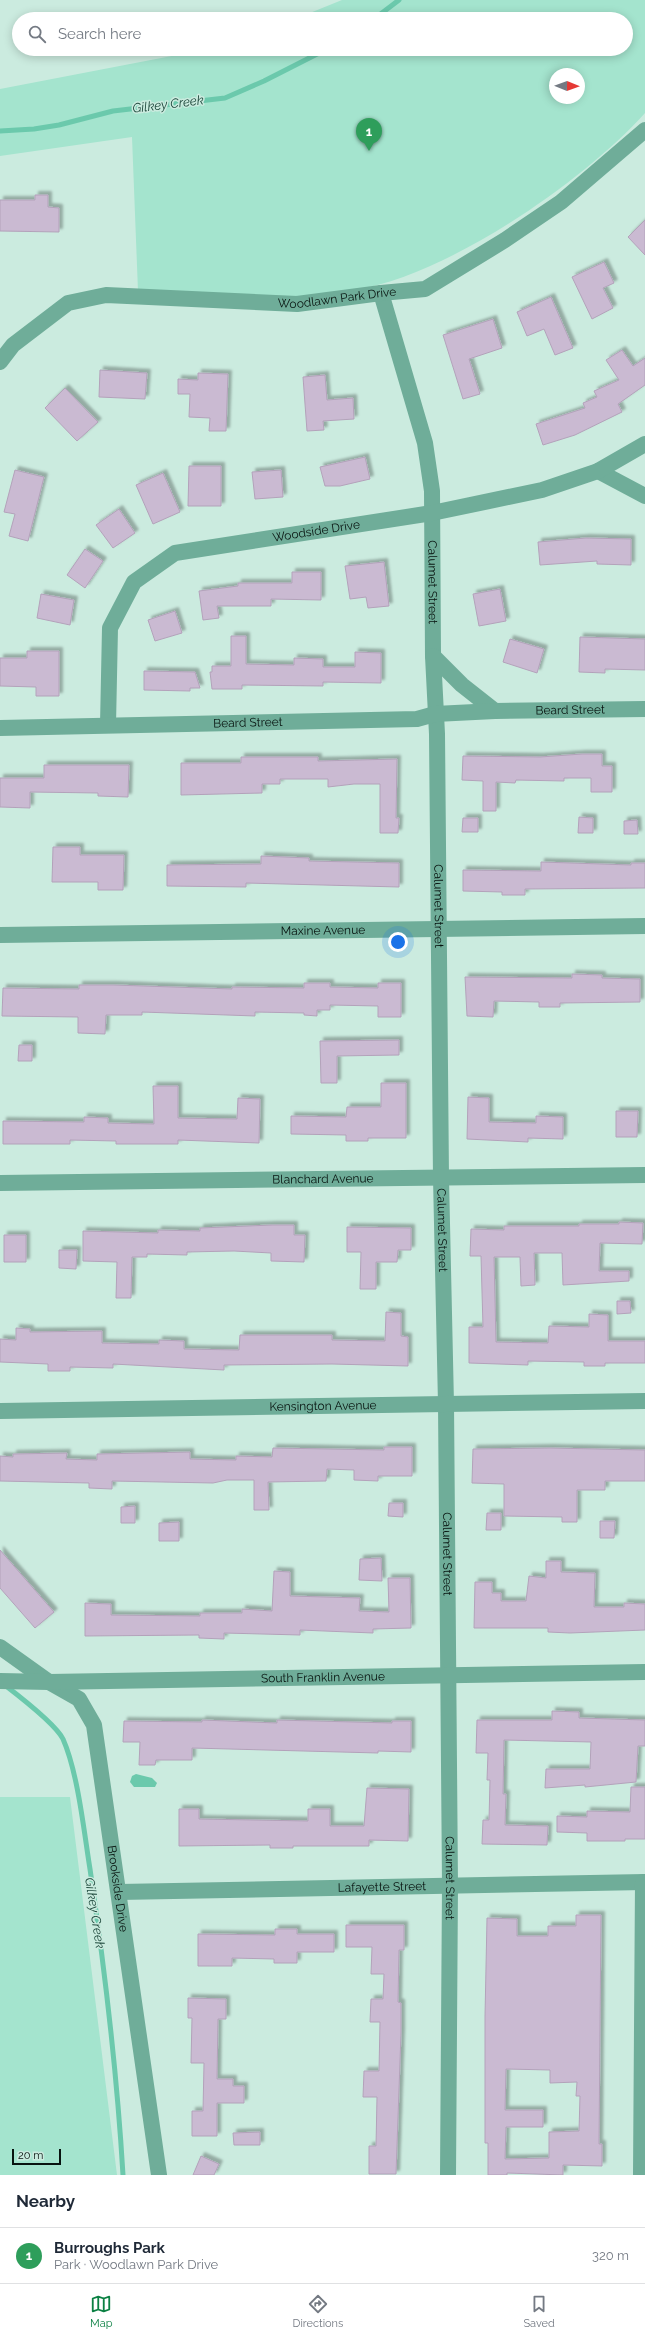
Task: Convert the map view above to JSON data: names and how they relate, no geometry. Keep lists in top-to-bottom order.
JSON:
{
  "streets": {
    "street": [
      "Woodlawn Park Drive",
      "Woodside Drive",
      "Calumet Street",
      "Beard Street",
      "Maxine Avenue",
      "Blanchard Avenue",
      "Kensington Avenue",
      "South Franklin Avenue",
      "Lafayette Street",
      "Brookside Drive"
    ]
  },
  "crossings": [
    ["Woodlawn Park Drive", "Calumet Street"],
    ["Woodside Drive", "Calumet Street"],
    ["Woodside Drive", "Beard Street"],
    ["Calumet Street", "Beard Street"],
    ["Calumet Street", "Maxine Avenue"],
    ["Calumet Street", "Blanchard Avenue"],
    ["Calumet Street", "Kensington Avenue"],
    ["Calumet Street", "South Franklin Avenue"],
    ["Calumet Street", "Lafayette Street"],
    ["South Franklin Avenue", "Brookside Drive"],
    ["Lafayette Street", "Brookside Drive"]
  ],
  "water": ["Gilkey Creek"],
  "scale_bar": "20 m",
  "north": "right",
  "page": {
    "search": "Search here",
    "pins": "1",
    "scale": "20 m",
    "heading": "Nearby",
    "list": [
      {
        "mark": "1",
        "name": "Burroughs Park",
        "note": "Park · Woodlawn Park Drive",
        "value": "320 m"
      }
    ],
    "nav": ["Map", "Directions", "Saved"]
  }
}
